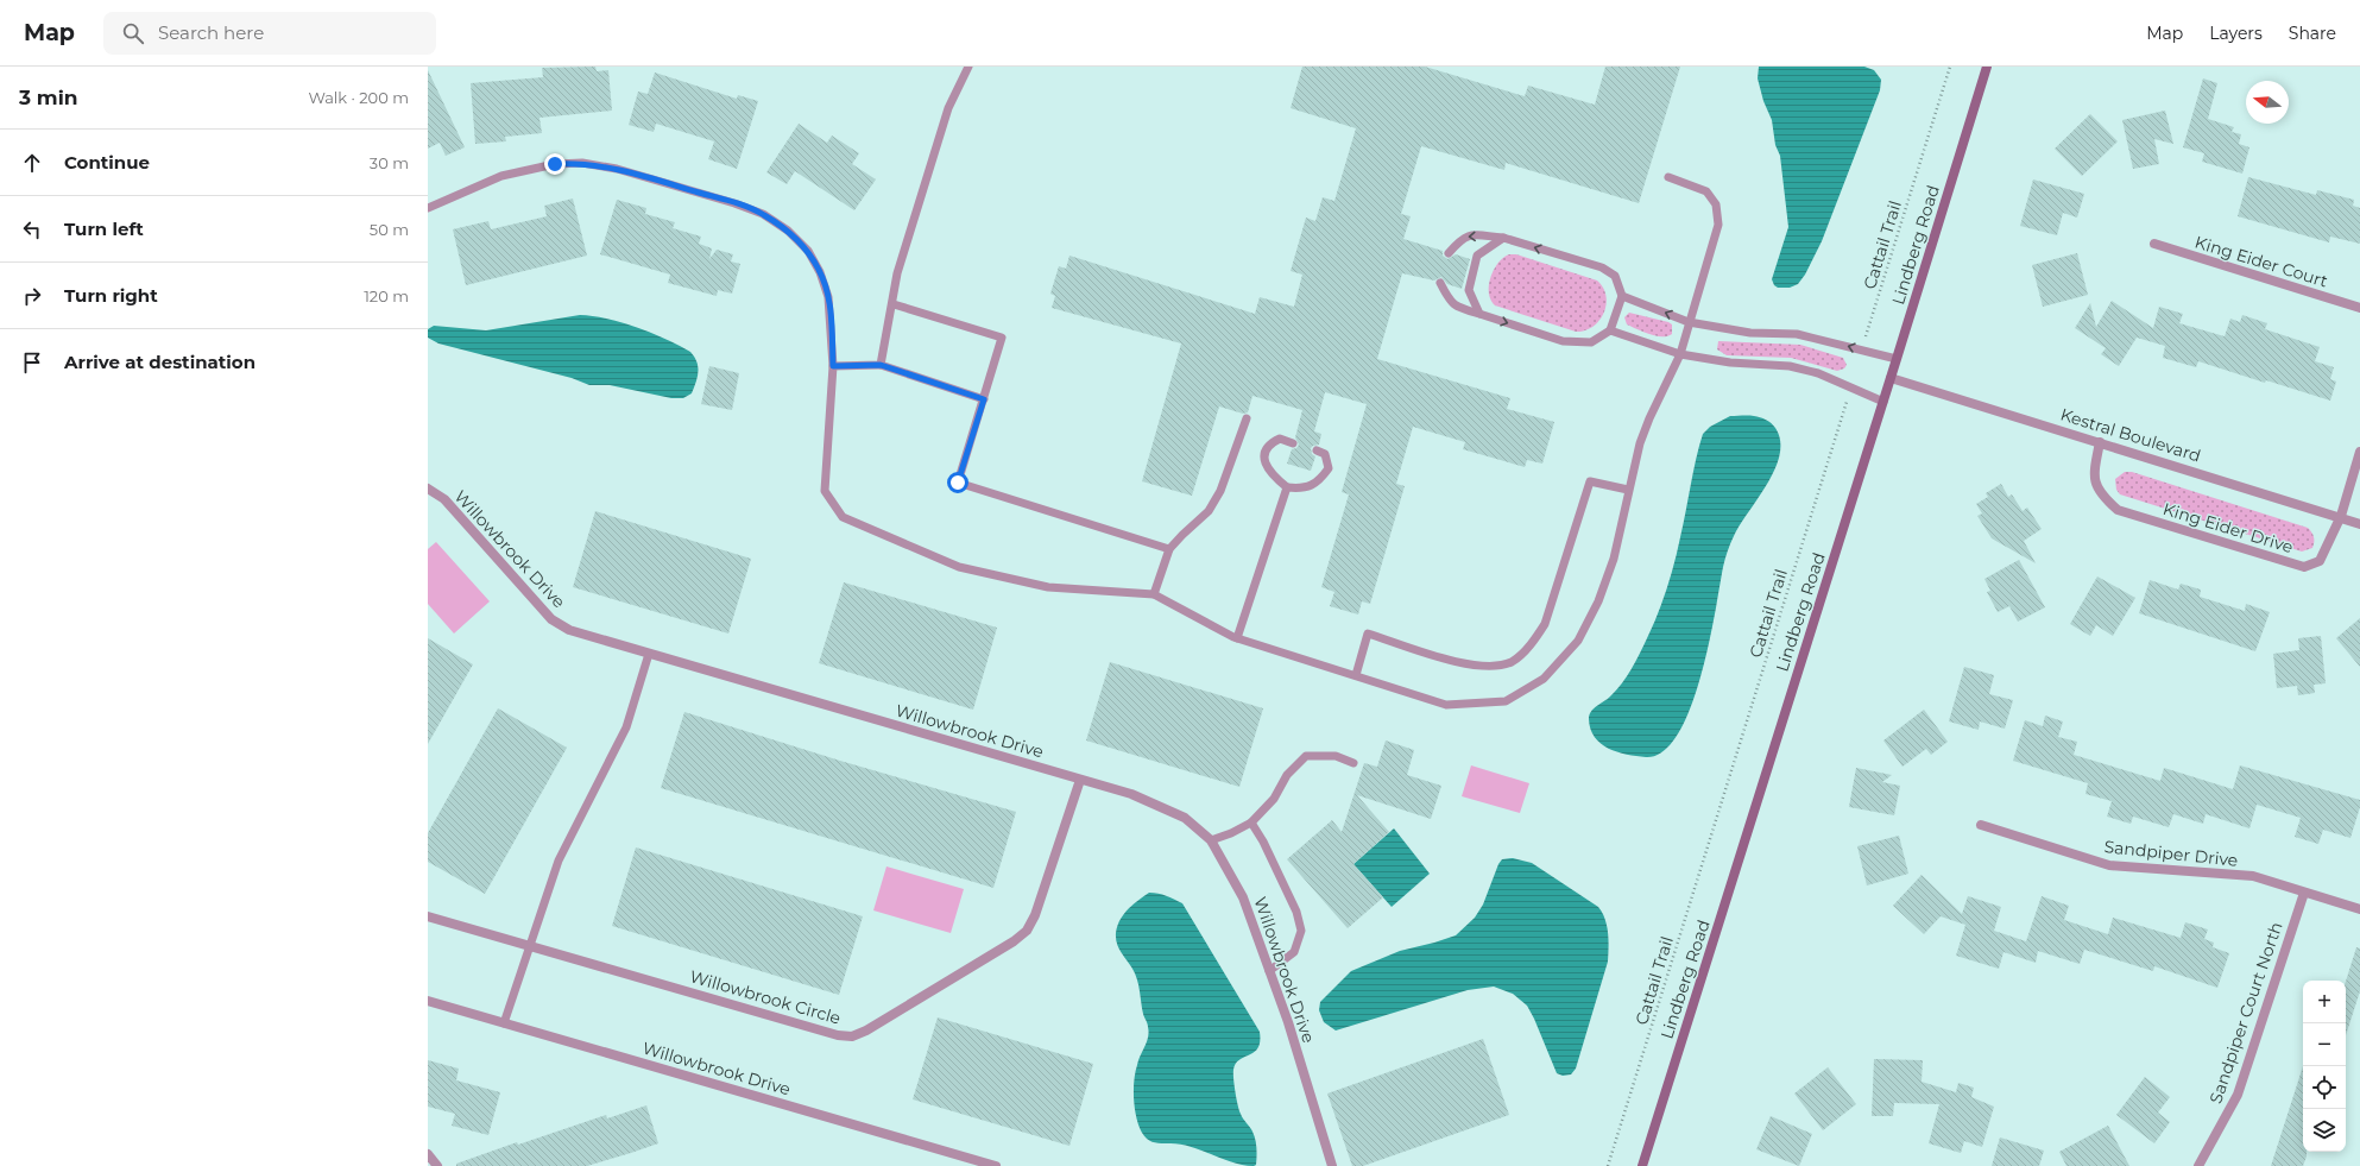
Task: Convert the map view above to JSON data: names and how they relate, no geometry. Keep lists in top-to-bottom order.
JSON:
{
  "streets": {
    "main road": ["Lindberg Road"],
    "street": [
      "King Eider Court",
      "Kestral Boulevard",
      "King Eider Drive",
      "Willowbrook Drive",
      "Sandpiper Drive",
      "Willowbrook Circle",
      "Sandpiper Court North"
    ],
    "path": ["Cattail Trail"]
  },
  "crossings": [
    ["Lindberg Road", "Kestral Boulevard"],
    ["Kestral Boulevard", "King Eider Drive"],
    ["Willowbrook Drive", "Willowbrook Circle"],
    ["Sandpiper Drive", "Sandpiper Court North"]
  ],
  "north": "left",
  "page": {
    "header": "Map",
    "search": "Search here",
    "nav": ["Map", "Layers", "Share"],
    "heading": ["3 min", "Walk · 200 m"],
    "list": [
      ["Continue", "30 m"],
      ["Turn left", "50 m"],
      ["Turn right", "120 m"],
      "Arrive at destination"
    ],
    "map_buttons": ["+", "−"]
  }
}
